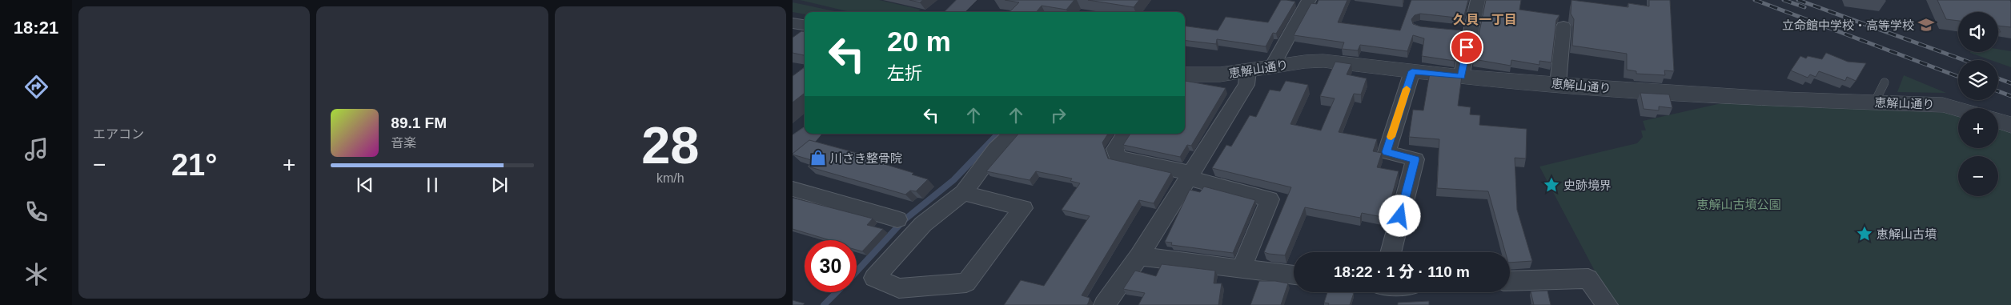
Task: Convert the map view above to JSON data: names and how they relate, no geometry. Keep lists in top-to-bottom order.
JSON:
{
  "streets": {
    "street": ["恵解山通り"]
  },
  "districts": ["久貝一丁目"],
  "parks": ["恵解山古墳公園"],
  "places": {
    "school or university": ["立命館中学校・高等学校"],
    "shop": ["川さき整骨院"],
    "place": ["史跡境界", "恵解山古墳"]
  },
  "page": {
    "tabs": "18:21",
    "tile": [
      "エアコン",
      ["28", "km/h"]
    ],
    "map_buttons": ["+", "−"],
    "turn": ["20 m", "左折"],
    "song": ["89.1 FM", "音楽"],
    "heat": ["−", "21°", "+"],
    "limit": "30",
    "trip": "18:22 · 1 分 · 110 m"
  }
}
